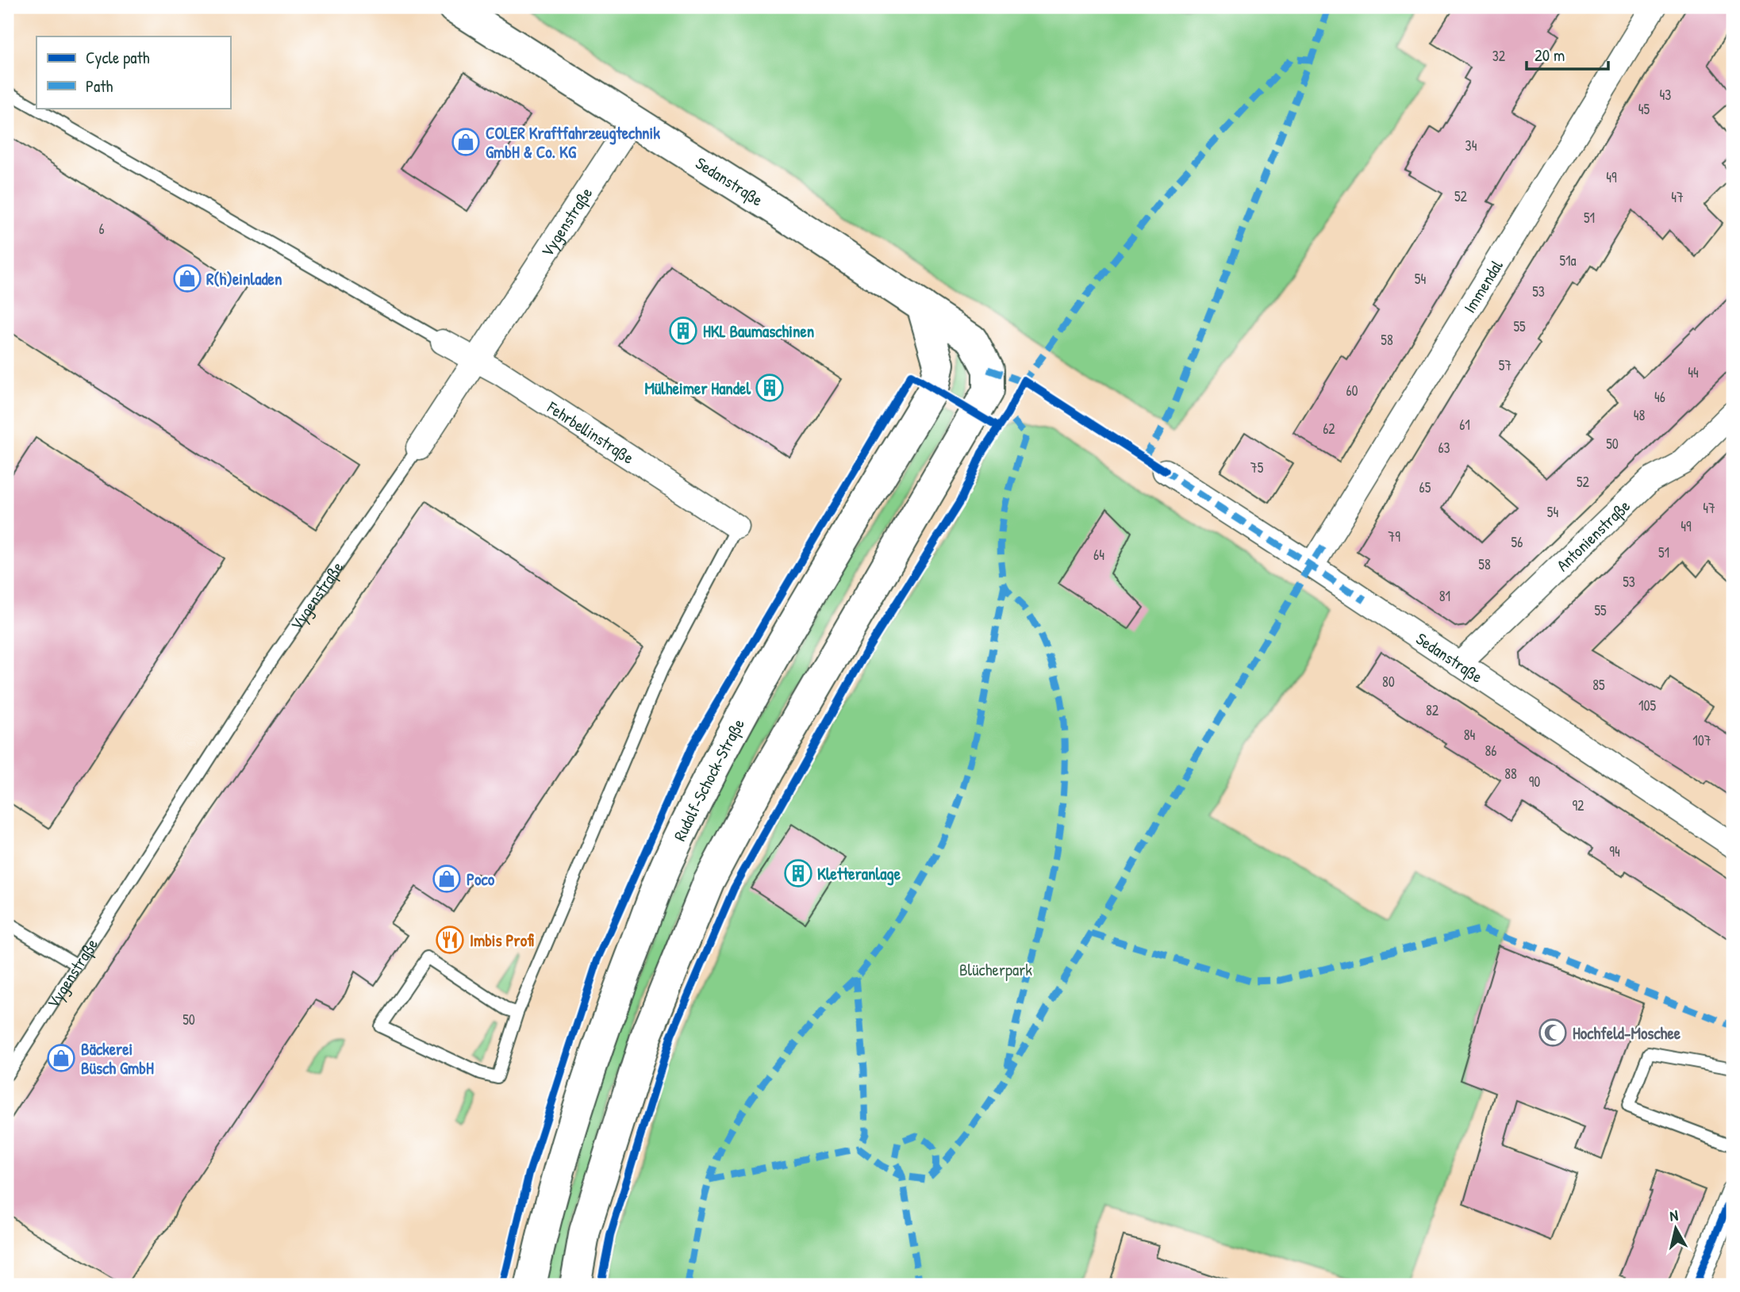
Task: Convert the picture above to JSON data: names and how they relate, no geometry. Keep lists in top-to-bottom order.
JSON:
{
  "streets": {
    "main road": ["Sedanstraße", "Rudolf-Schock-Straße"],
    "street": [
      "Vygenstraße",
      "Immendal",
      "Fehrbellinstraße",
      "Antonienstraße"
    ]
  },
  "crossings": [
    ["Sedanstraße", "Vygenstraße"],
    ["Sedanstraße", "Immendal"],
    ["Sedanstraße", "Antonienstraße"],
    ["Sedanstraße", "Rudolf-Schock-Straße"],
    ["Vygenstraße", "Fehrbellinstraße"]
  ],
  "parks": ["Blücherpark"],
  "places": {
    "shop": [
      "COLER Kraftfahrzeugtechnik GmbH & Co. KG",
      "R(h)einladen",
      "Poco",
      "Bäckerei Büsch GmbH"
    ],
    "building": ["HKL Baumaschinen", "Mülheimer Handel", "Kletteranlage"],
    "restaurant": ["Imbis Profi"],
    "mosque": ["Hochfeld-Moschee"]
  },
  "house_numbers": [
    "32",
    "43",
    "45",
    "34",
    "49",
    "52",
    "47",
    "51",
    "6",
    "51a",
    "54",
    "53",
    "55",
    "58",
    "57",
    "44",
    "60",
    "46",
    "48",
    "61",
    "62",
    "50",
    "63",
    "75",
    "52",
    "65",
    "47",
    "54",
    "49",
    "79",
    "56",
    "51",
    "64",
    "58",
    "53",
    "81",
    "55",
    "80",
    "85",
    "105",
    "82",
    "84",
    "107",
    "86",
    "88",
    "90",
    "92",
    "94",
    "50"
  ],
  "legend": ["Cycle path", "Path"],
  "scale_bar": "20 m",
  "north": "top"
}
